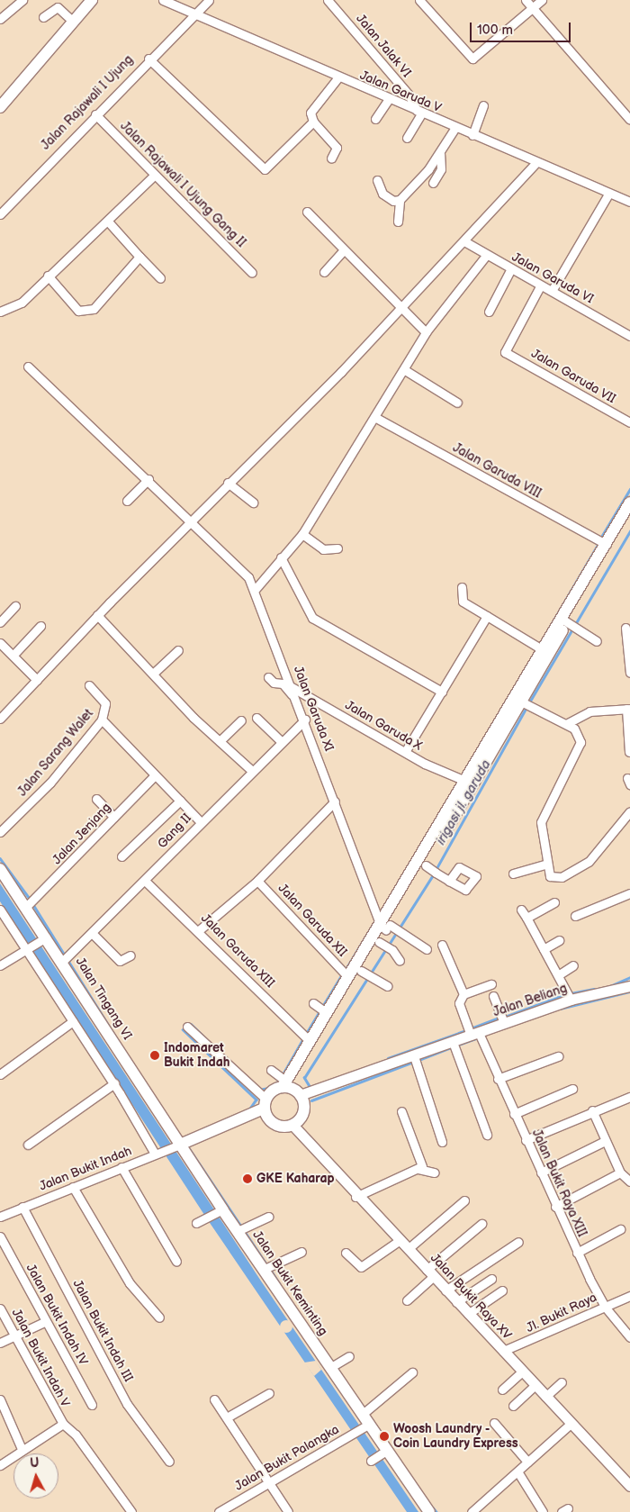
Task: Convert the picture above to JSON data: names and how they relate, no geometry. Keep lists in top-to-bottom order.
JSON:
{
  "streets": {
    "main road": ["Jalan Tingang VI", "Jalan Bukit Keminting"],
    "street": [
      "Jalan Jalak VI",
      "Jalan Garuda V",
      "Jalan Rajawali I Ujung",
      "Jalan Rajawali I Ujung Gang II",
      "Jalan Garuda VI",
      "Jalan Garuda VII",
      "Jalan Garuda VIII",
      "Jalan Garuda XI",
      "Jalan Garuda X",
      "Jalan Sarang Walet",
      "Gang II",
      "Jalan Jenjang",
      "Jalan Garuda XII",
      "Jalan Garuda XIII",
      "Jalan Beliang",
      "Jalan Bukit Indah",
      "Jalan Bukit Raya XIII",
      "Jalan Bukit Raya XV",
      "Jl. Bukit Raya",
      "Jalan Bukit Indah IV",
      "Jalan Bukit Indah III",
      "Jalan Bukit Indah V",
      "Jalan Bukit Palangka"
    ]
  },
  "crossings": [
    ["Jalan Jalak VI", "Jalan Garuda V"],
    ["Jalan Garuda V", "Jalan Rajawali I Ujung"],
    ["Jalan Rajawali I Ujung", "Jalan Rajawali I Ujung Gang II"],
    ["Jalan Garuda VI", "Jalan Garuda VII"],
    ["Jalan Garuda XI", "Jalan Garuda X"],
    ["Jalan Garuda XI", "Gang II"],
    ["Gang II", "Jalan Garuda XIII"],
    ["Gang II", "Jalan Tingang VI"],
    ["Jalan Jenjang", "Jalan Tingang VI"],
    ["Jalan Tingang VI", "Jalan Bukit Indah"],
    ["Jalan Tingang VI", "Jalan Bukit Keminting"],
    ["Jalan Beliang", "Jalan Bukit Raya XIII"],
    ["Jalan Bukit Indah", "Jalan Bukit Keminting"],
    ["Jalan Bukit Indah", "Jalan Bukit Indah III"],
    ["Jalan Bukit Raya XIII", "Jl. Bukit Raya"],
    ["Jalan Bukit Keminting", "Jalan Bukit Palangka"],
    ["Jalan Bukit Raya XV", "Jl. Bukit Raya"]
  ],
  "water": ["irigasi jl. garuda"],
  "places": ["Indomaret Bukit Indah", "GKE Kaharap", "Woosh Laundry - Coin Laundry Express"],
  "scale_bar": "100 m",
  "north": "top"
}
